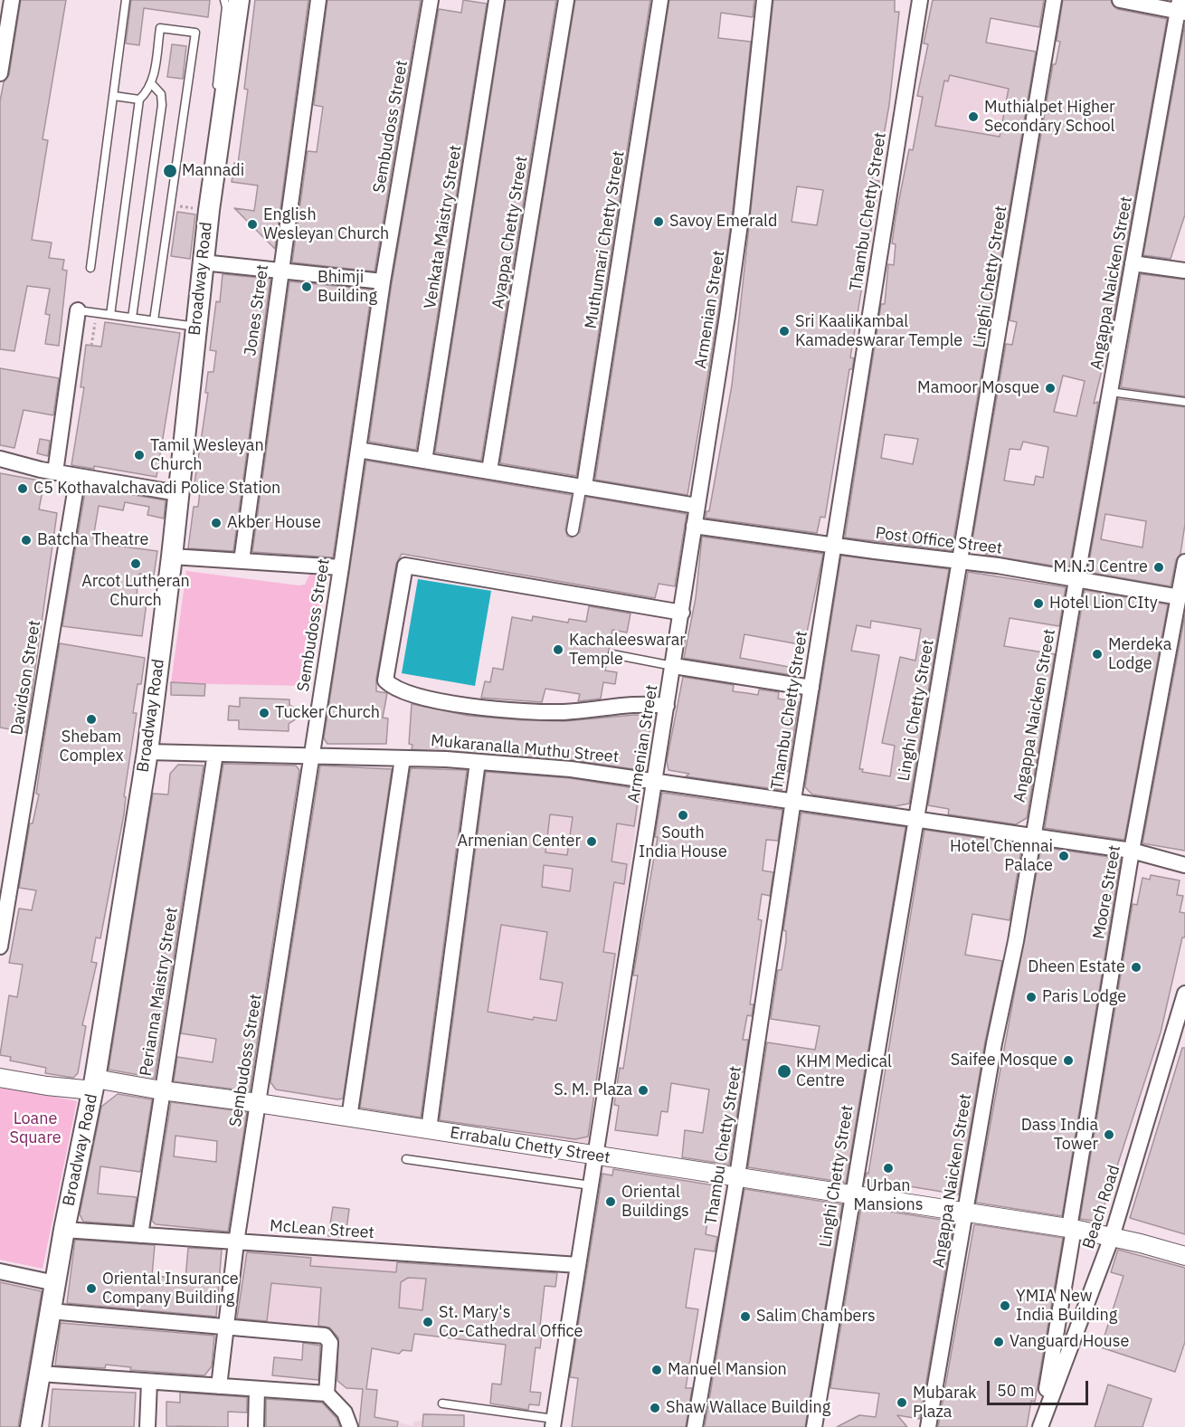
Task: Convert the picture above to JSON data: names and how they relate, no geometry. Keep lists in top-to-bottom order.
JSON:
{
  "streets": {
    "main road": ["Broadway Road"],
    "street": [
      "Sembudoss Street",
      "Thambu Chetty Street",
      "Venkata Maistry Street",
      "Ayappa Chetty Street",
      "Muthumari Chetty Street",
      "Linghi Chetty Street",
      "Angappa Naicken Street",
      "Armenian Street",
      "Jones Street",
      "Post Office Street",
      "Davidson Street",
      "Mukaranalla Muthu Street",
      "Moore Street",
      "Perianna Maistry Street",
      "Errabalu Chetty Street",
      "Beach Road",
      "McLean Street"
    ]
  },
  "crossings": [
    ["Sembudoss Street", "Mukaranalla Muthu Street"],
    ["Sembudoss Street", "Errabalu Chetty Street"],
    ["Sembudoss Street", "McLean Street"],
    ["Thambu Chetty Street", "Post Office Street"],
    ["Thambu Chetty Street", "Mukaranalla Muthu Street"],
    ["Thambu Chetty Street", "Errabalu Chetty Street"],
    ["Linghi Chetty Street", "Post Office Street"],
    ["Linghi Chetty Street", "Mukaranalla Muthu Street"],
    ["Linghi Chetty Street", "Errabalu Chetty Street"],
    ["Broadway Road", "Mukaranalla Muthu Street"],
    ["Broadway Road", "Errabalu Chetty Street"],
    ["Broadway Road", "McLean Street"],
    ["Angappa Naicken Street", "Post Office Street"],
    ["Angappa Naicken Street", "Mukaranalla Muthu Street"],
    ["Angappa Naicken Street", "Errabalu Chetty Street"],
    ["Armenian Street", "Post Office Street"],
    ["Armenian Street", "Mukaranalla Muthu Street"],
    ["Armenian Street", "Errabalu Chetty Street"],
    ["Armenian Street", "McLean Street"],
    ["Post Office Street", "Moore Street"],
    ["Mukaranalla Muthu Street", "Moore Street"],
    ["Mukaranalla Muthu Street", "Perianna Maistry Street"],
    ["Moore Street", "Errabalu Chetty Street"],
    ["Moore Street", "Beach Road"],
    ["Perianna Maistry Street", "Errabalu Chetty Street"],
    ["Perianna Maistry Street", "McLean Street"],
    ["Errabalu Chetty Street", "Beach Road"]
  ],
  "parks": ["Loane Square"],
  "places": [
    "Muthialpet Higher Secondary School",
    "Mannadi",
    "Savoy Emerald",
    "English Wesleyan Church",
    "Bhimji Building",
    "Sri Kaalikambal Kamadeswarar Temple",
    "Mamoor Mosque",
    "Tamil Wesleyan Church",
    "C5 Kothavalchavadi Police Station",
    "Akber House",
    "Batcha Theatre",
    "Arcot Lutheran Church",
    "M.N.J Centre",
    "Hotel Lion CIty",
    "Kachaleeswarar Temple",
    "Merdeka Lodge",
    "Tucker Church",
    "Shebam Complex",
    "South India House",
    "Armenian Center",
    "Hotel Chennai Palace",
    "Dheen Estate",
    "Paris Lodge",
    "Saifee Mosque",
    "KHM Medical Centre",
    "S. M. Plaza",
    "Dass India Tower",
    "Urban Mansions",
    "Oriental Buildings",
    "Oriental Insurance Company Building",
    "YMIA New India Building",
    "Salim Chambers",
    "St. Mary's Co-Cathedral Office",
    "Vanguard House",
    "Manuel Mansion",
    "Mubarak Plaza",
    "Shaw Wallace Building"
  ],
  "scale_bar": "50 m"
}
